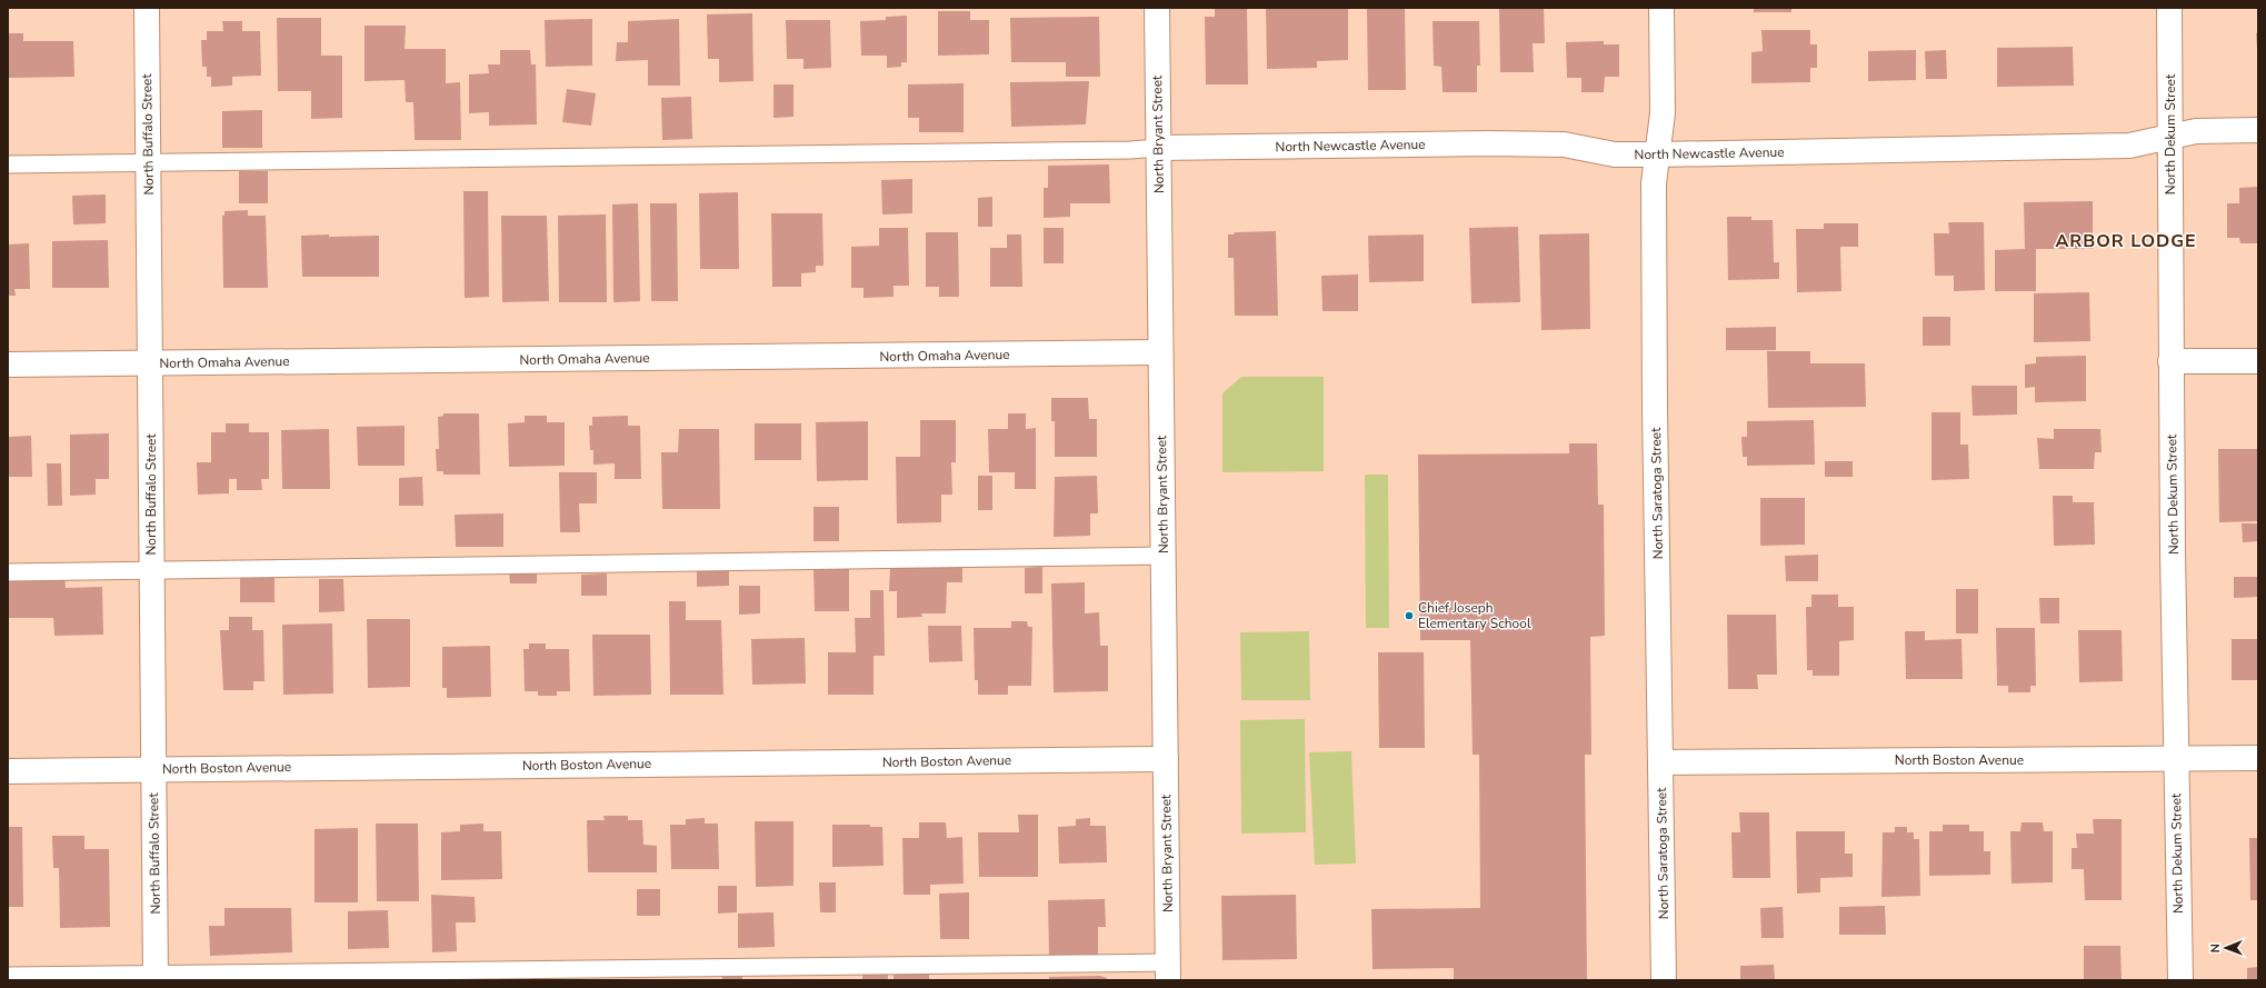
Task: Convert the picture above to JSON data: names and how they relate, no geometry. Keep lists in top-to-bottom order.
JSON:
{
  "streets": {
    "street": [
      "North Buffalo Street",
      "North Bryant Street",
      "North Dekum Street",
      "North Newcastle Avenue",
      "North Omaha Avenue",
      "North Saratoga Street",
      "North Boston Avenue"
    ]
  },
  "crossings": [
    ["North Buffalo Street", "North Omaha Avenue"],
    ["North Buffalo Street", "North Boston Avenue"],
    ["North Bryant Street", "North Newcastle Avenue"],
    ["North Bryant Street", "North Omaha Avenue"],
    ["North Bryant Street", "North Boston Avenue"],
    ["North Dekum Street", "North Newcastle Avenue"],
    ["North Dekum Street", "North Boston Avenue"],
    ["North Newcastle Avenue", "North Saratoga Street"],
    ["North Saratoga Street", "North Boston Avenue"]
  ],
  "districts": ["ARBOR LODGE"],
  "places": ["Chief Joseph Elementary School"],
  "north": "left"
}
